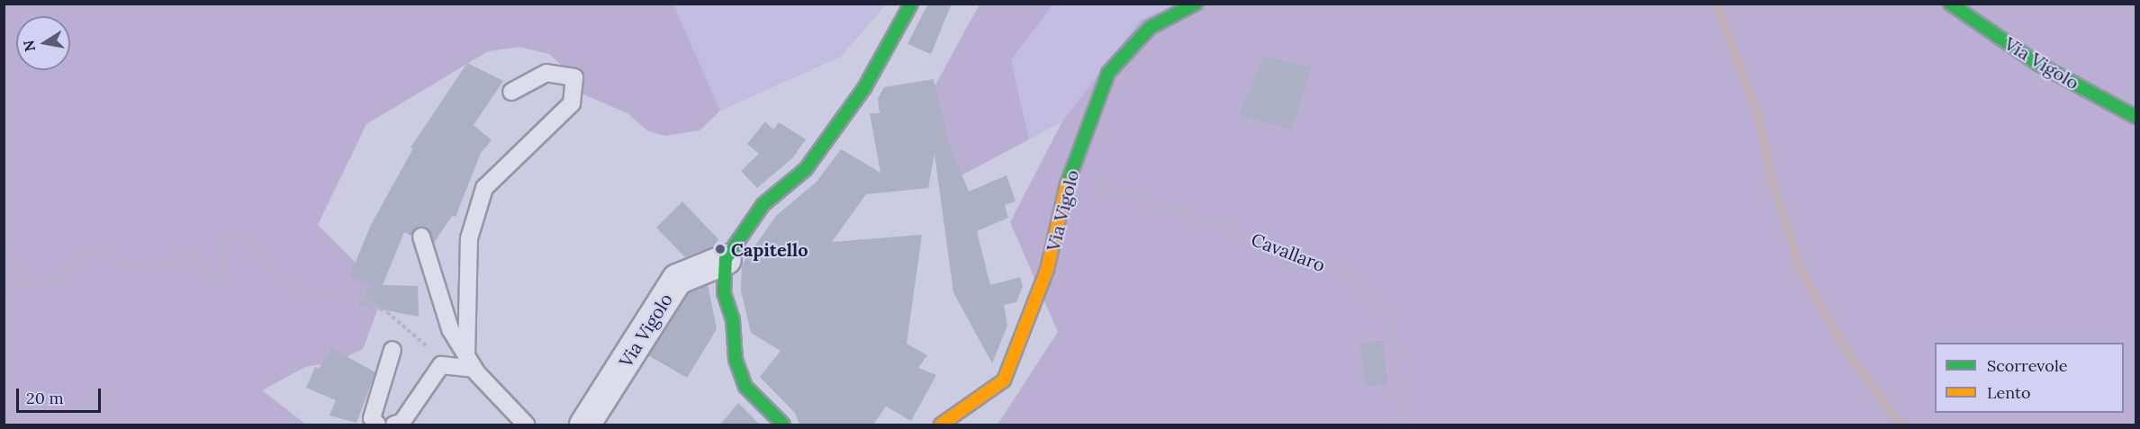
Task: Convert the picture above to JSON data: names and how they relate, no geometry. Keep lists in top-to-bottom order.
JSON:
{
  "streets": {
    "street": ["Via Vigolo"],
    "path": ["Cavallaro"]
  },
  "crossings": [
    ["Via Vigolo", "Cavallaro"]
  ],
  "places": ["Capitello"],
  "legend": ["Scorrevole", "Lento"],
  "scale_bar": "20 m",
  "north": "left"
}
